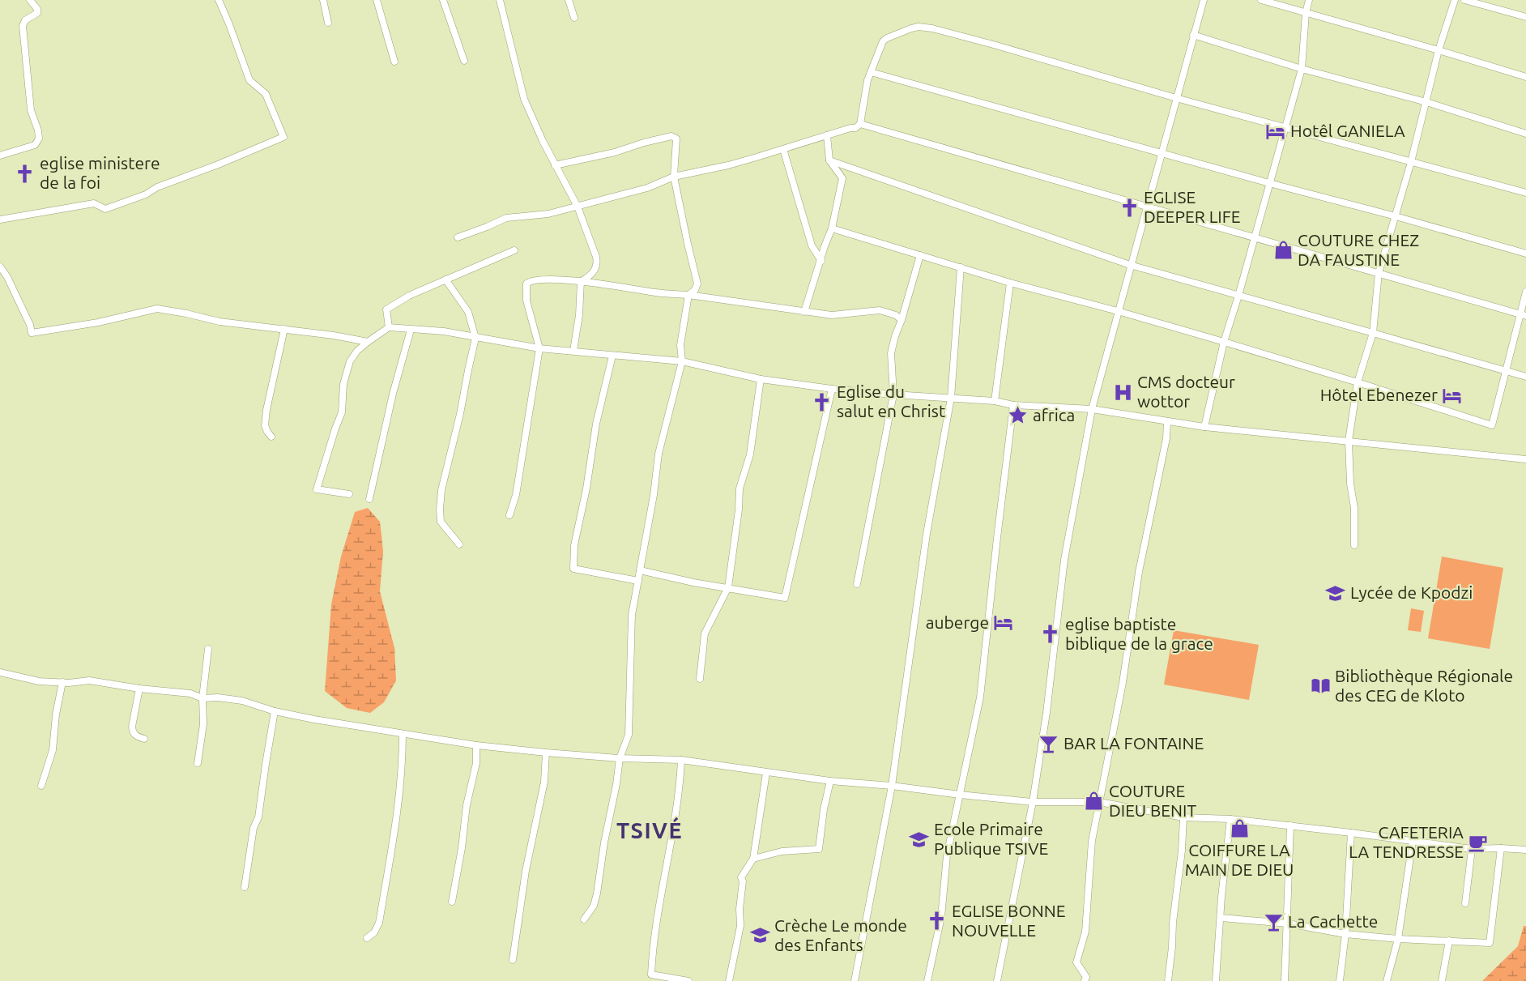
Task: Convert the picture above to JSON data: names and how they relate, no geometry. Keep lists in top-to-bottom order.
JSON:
{
  "districts": ["TSIVÉ"],
  "places": {
    "hotel": ["Hotêl GANIELA", "Hôtel Ebenezer", "auberge"],
    "church": [
      "eglise ministere de la foi",
      "EGLISE DEEPER LIFE",
      "Eglise du salut en Christ",
      "eglise baptiste biblique de la grace",
      "EGLISE BONNE NOUVELLE"
    ],
    "shop": ["COUTURE CHEZ DA FAUSTINE", "COUTURE DIEU BENIT", "COIFFURE LA MAIN DE DIEU"],
    "hospital": ["CMS docteur wottor"],
    "place": ["africa"],
    "school or university": ["Lycée de Kpodzi", "Ecole Primaire Publique TSIVE", "Crèche Le monde des Enfants"],
    "library": ["Bibliothèque Régionale des CEG de Kloto"],
    "bar": ["BAR LA FONTAINE", "La Cachette"],
    "cafe": ["CAFETERIA LA TENDRESSE"]
  }
}
